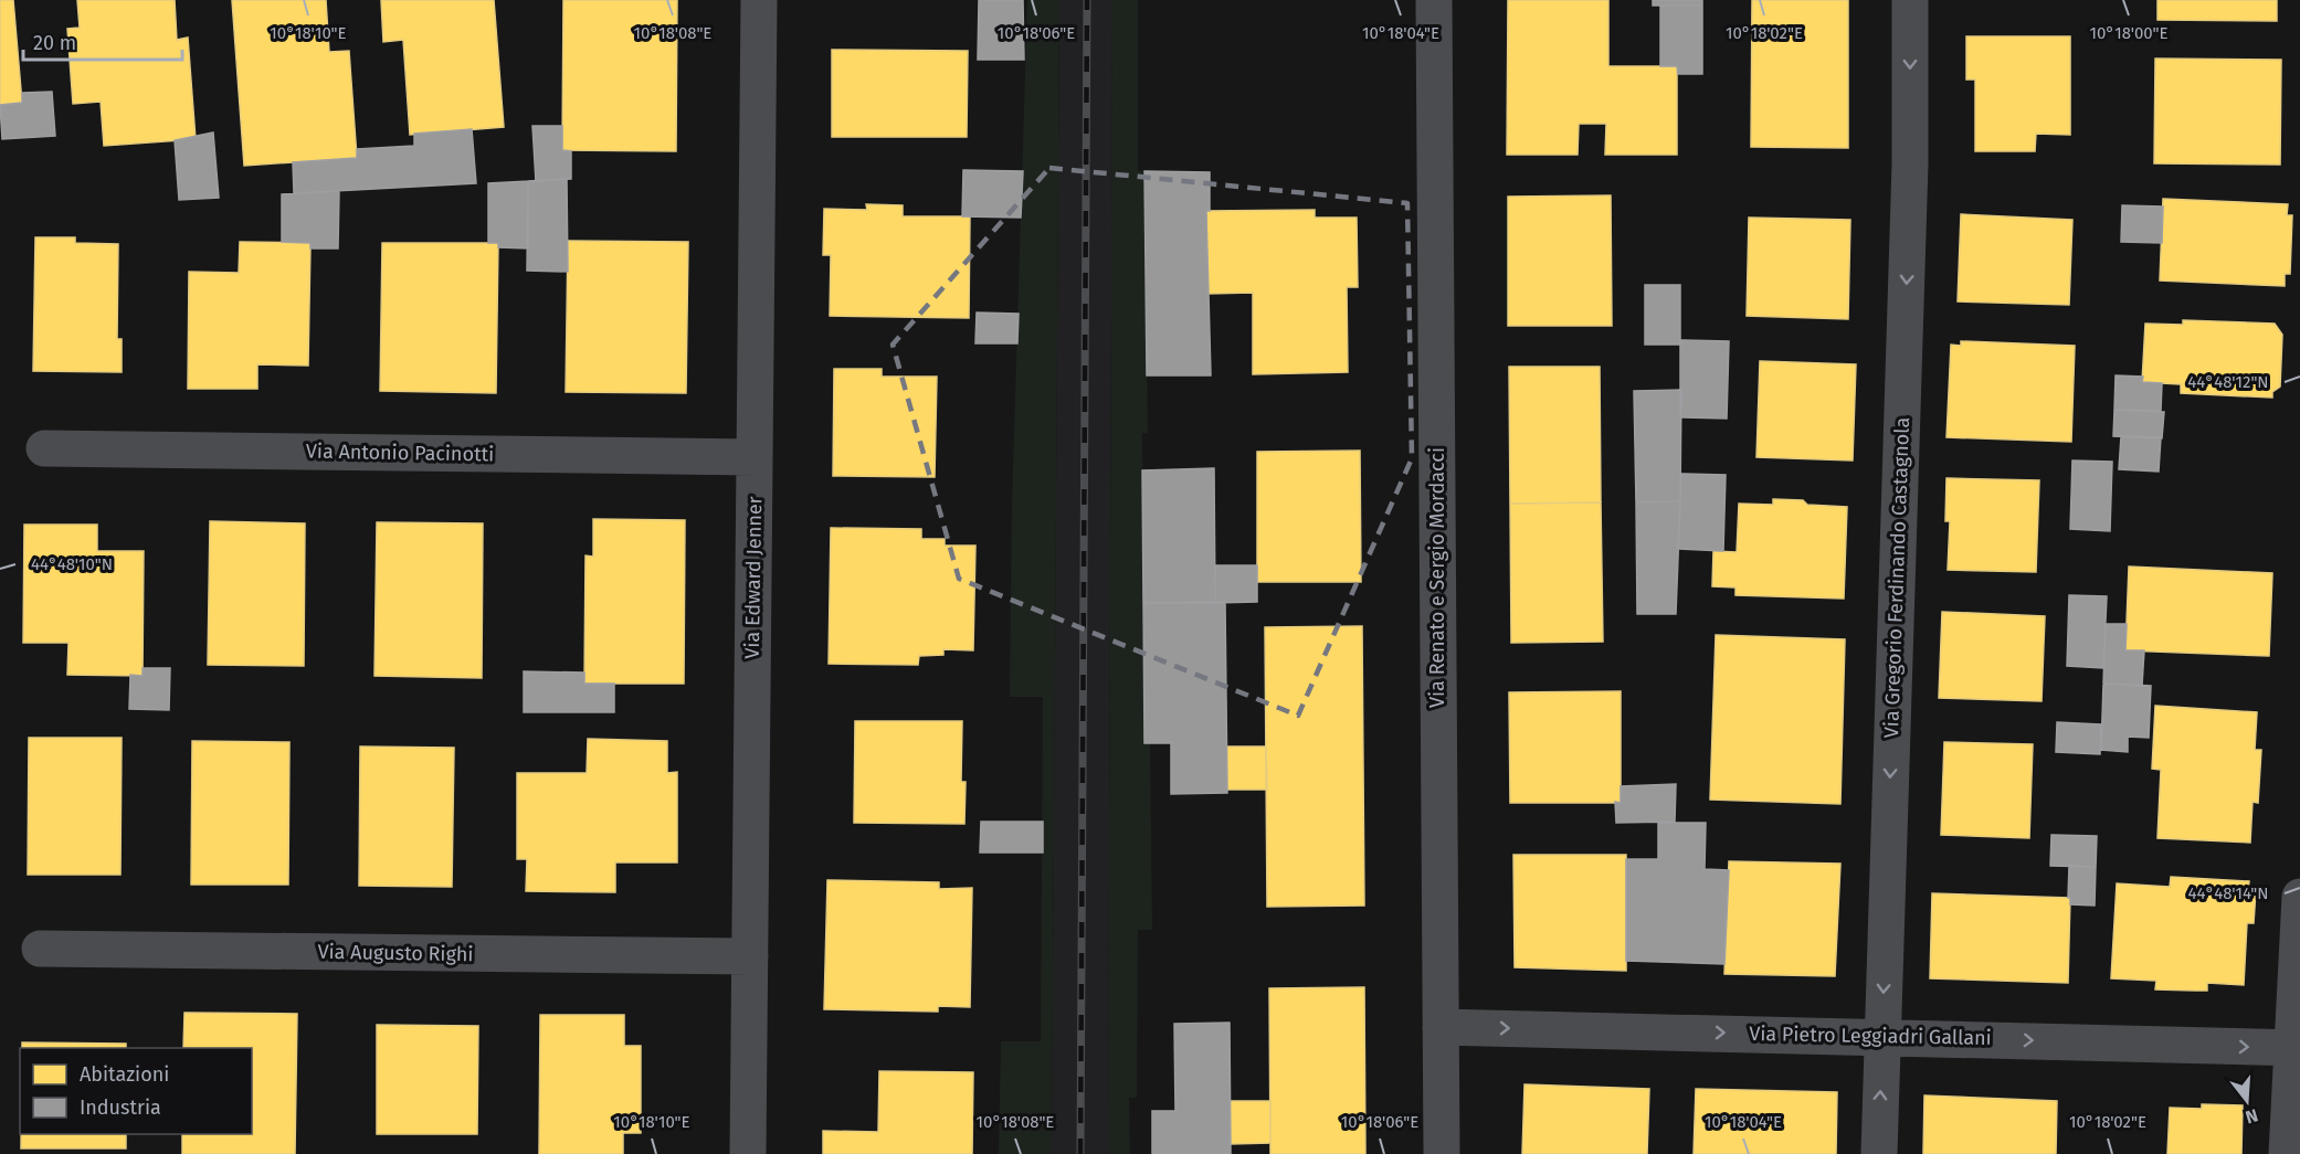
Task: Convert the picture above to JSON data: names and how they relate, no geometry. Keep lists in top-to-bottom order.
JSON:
{
  "streets": {
    "street": [
      "Via Antonio Pacinotti",
      "Via Edward Jenner",
      "Via Renato e Sergio Mordacci",
      "Via Gregorio Ferdinando Castagnola",
      "Via Augusto Righi",
      "Via Pietro Leggiadri Gallani"
    ]
  },
  "crossings": [
    ["Via Antonio Pacinotti", "Via Edward Jenner"],
    ["Via Edward Jenner", "Via Augusto Righi"],
    ["Via Renato e Sergio Mordacci", "Via Pietro Leggiadri Gallani"],
    ["Via Gregorio Ferdinando Castagnola", "Via Pietro Leggiadri Gallani"]
  ],
  "one_way": ["Via Pietro Leggiadri Gallani"],
  "legend": ["Abitazioni", "Industria"],
  "scale_bar": "20 m",
  "north": "bottom",
  "coordinates": [
    "10°18'10\"E",
    "10°18'08\"E",
    "10°18'06\"E",
    "10°18'04\"E",
    "10°18'02\"E",
    "10°18'00\"E",
    "44°48'12\"N",
    "44°48'10\"N",
    "44°48'14\"N"
  ]
}
